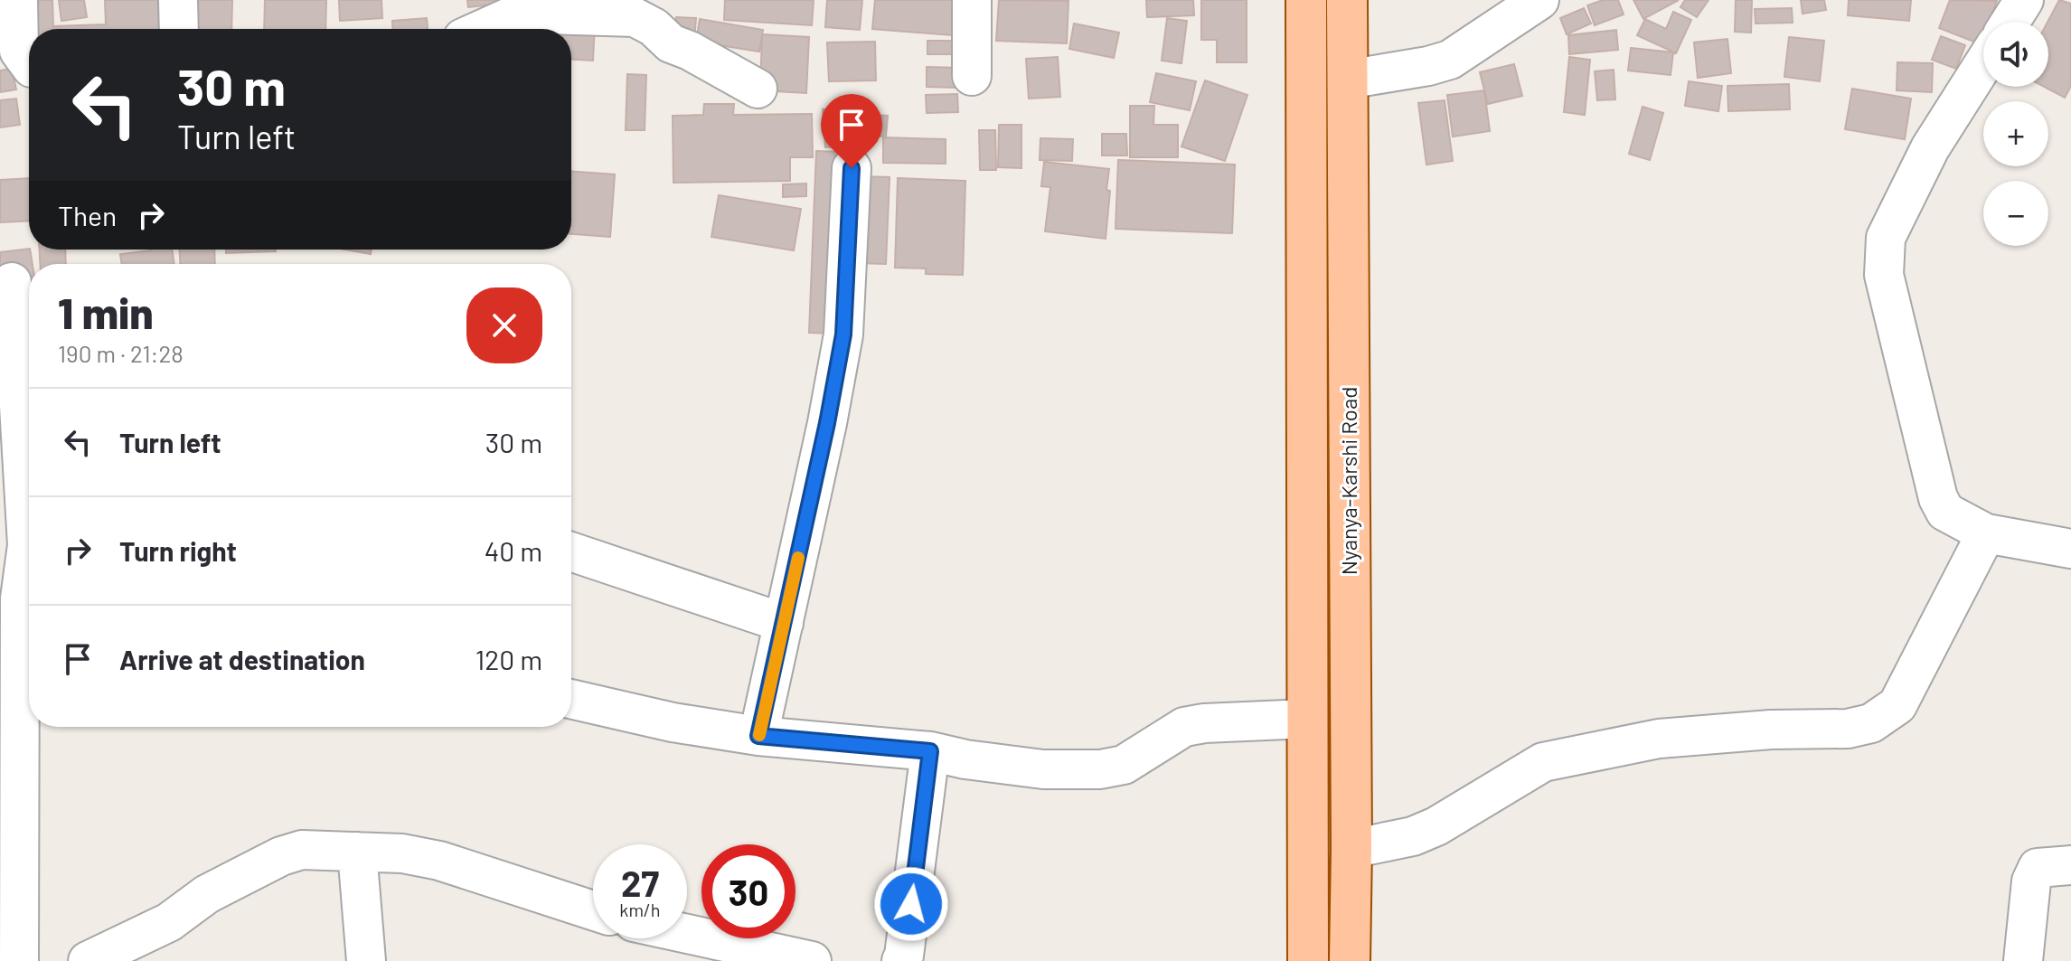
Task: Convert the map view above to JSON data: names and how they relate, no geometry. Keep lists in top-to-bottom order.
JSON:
{
  "streets": {
    "main road": ["Nyanya-Karshi Road"]
  },
  "page": {
    "map_buttons": ["+", "−"],
    "turn": ["30 m", "Turn left"],
    "then": "Then",
    "heading": ["1 min", "190 m · 21:28"],
    "list": [
      {
        "name": "Turn left",
        "value": "30 m"
      },
      {
        "name": "Turn right",
        "value": "40 m"
      },
      {
        "name": "Arrive at destination",
        "value": "120 m"
      }
    ],
    "speed": "27 km/h",
    "limit": "30"
  }
}
